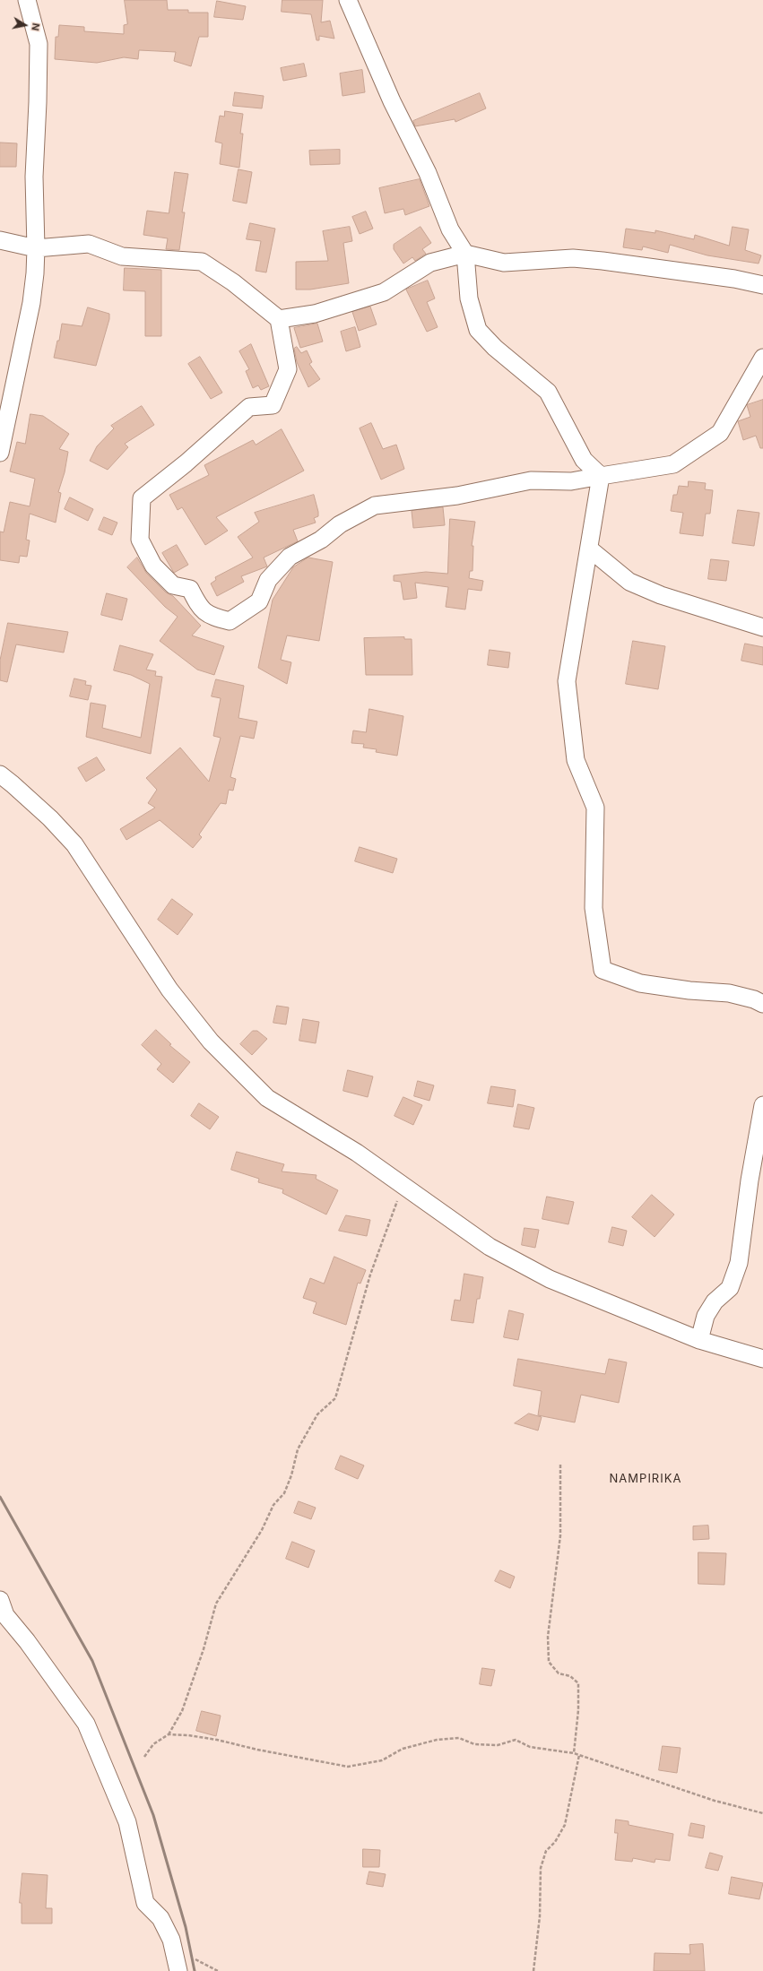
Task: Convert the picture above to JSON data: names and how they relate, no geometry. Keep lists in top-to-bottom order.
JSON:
{
  "districts": ["NAMPIRIKA"],
  "north": "right"
}
